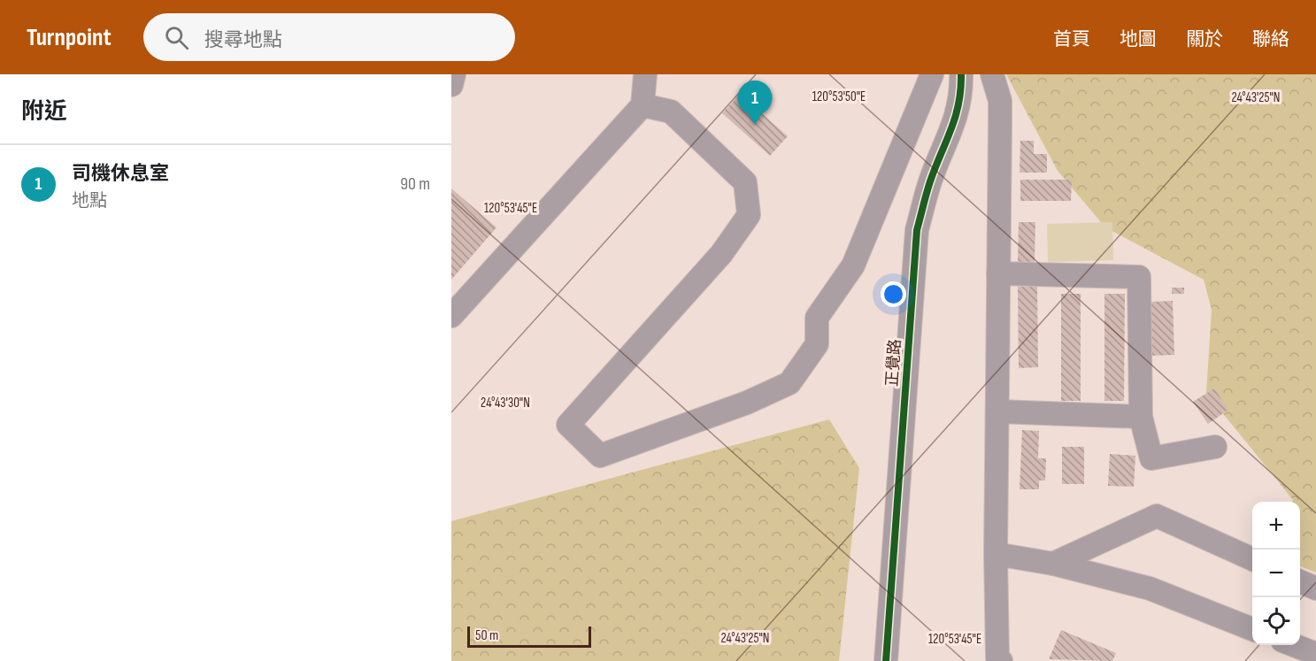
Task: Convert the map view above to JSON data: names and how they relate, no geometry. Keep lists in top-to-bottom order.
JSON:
{
  "streets": {
    "street": ["正覺路"]
  },
  "scale_bar": "50 m",
  "page": {
    "header": "Turnpoint",
    "search": "搜尋地點",
    "nav": [
      "首頁",
      "地圖",
      "關於",
      "聯絡"
    ],
    "heading": "附近",
    "pins": "1",
    "list": [
      {
        "mark": "1",
        "name": "司機休息室",
        "note": "地點",
        "value": "90 m"
      }
    ],
    "map_buttons": ["+", "−"],
    "scale": "50 m"
  },
  "coordinates": [
    "120°53'50\"E",
    "24°43'25\"N",
    "120°53'45\"E",
    "24°43'30\"N"
  ]
}
